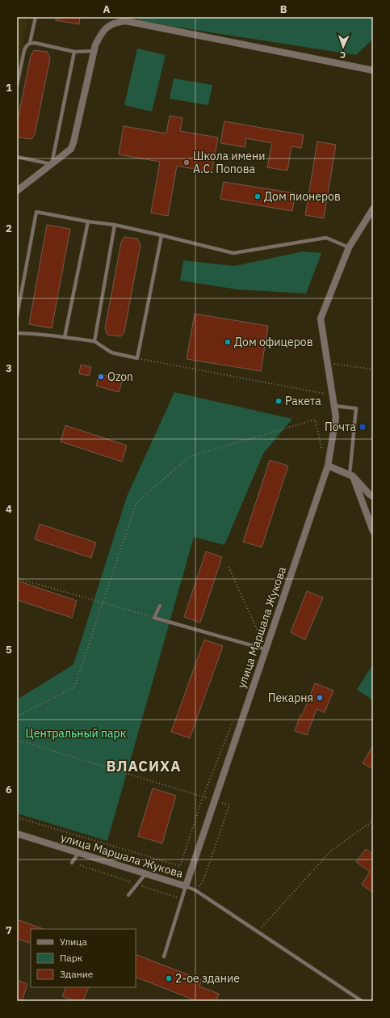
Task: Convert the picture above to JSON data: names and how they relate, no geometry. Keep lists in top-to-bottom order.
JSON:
{
  "streets": {
    "street": ["улица Маршала Жукова"]
  },
  "districts": ["ВЛАСИХА"],
  "parks": ["Центральный парк"],
  "places": {
    "other": [
      "Школа имени А.С. Попова",
      "Дом пионеров",
      "Дом офицеров",
      "Ozon",
      "Ракета",
      "Пекарня",
      "2-ое здание"
    ],
    "transit": ["Почта"]
  },
  "legend": ["Улица", "Парк", "Здание"],
  "north": "bottom",
  "grid": {
    "columns": ["A", "B"],
    "rows": [
      "1",
      "2",
      "3",
      "4",
      "5",
      "6",
      "7"
    ]
  }
}
